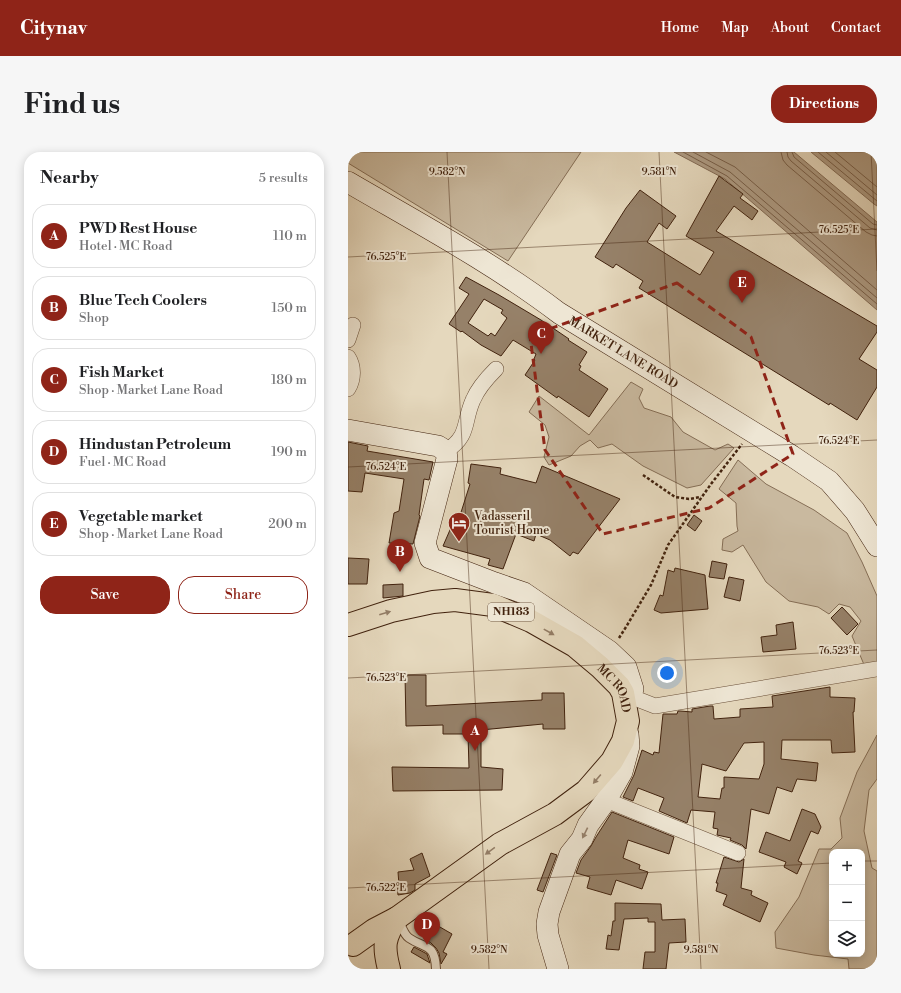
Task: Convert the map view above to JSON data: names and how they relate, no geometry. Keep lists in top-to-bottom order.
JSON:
{
  "streets": {
    "highway": ["NH183", "MC ROAD"],
    "main road": ["MARKET LANE ROAD"]
  },
  "crossings": [
    ["NH183", "MC ROAD"]
  ],
  "places": {
    "hotel": ["Vadasseril Tourist Home"]
  },
  "page": {
    "header": "Citynav",
    "nav": [
      "Home",
      "Map",
      "About",
      "Contact"
    ],
    "buttons": [
      "Directions",
      ["Save", "Share"]
    ],
    "title": "Find us",
    "heading": ["Nearby", "5 results"],
    "list": [
      {
        "mark": "A",
        "name": "PWD Rest House",
        "note": "Hotel · MC Road",
        "value": "110 m"
      },
      {
        "mark": "B",
        "name": "Blue Tech Coolers",
        "note": "Shop",
        "value": "150 m"
      },
      {
        "mark": "C",
        "name": "Fish Market",
        "note": "Shop · Market Lane Road",
        "value": "180 m"
      },
      {
        "mark": "D",
        "name": "Hindustan Petroleum",
        "note": "Fuel · MC Road",
        "value": "190 m"
      },
      {
        "mark": "E",
        "name": "Vegetable market",
        "note": "Shop · Market Lane Road",
        "value": "200 m"
      }
    ],
    "pins": [
      "E",
      "C",
      "B",
      "A",
      "D"
    ],
    "map_buttons": ["+", "−"]
  },
  "coordinates": [
    "9.582°N",
    "9.581°N",
    "76.525°E",
    "76.524°E",
    "76.523°E",
    "76.522°E"
  ]
}
